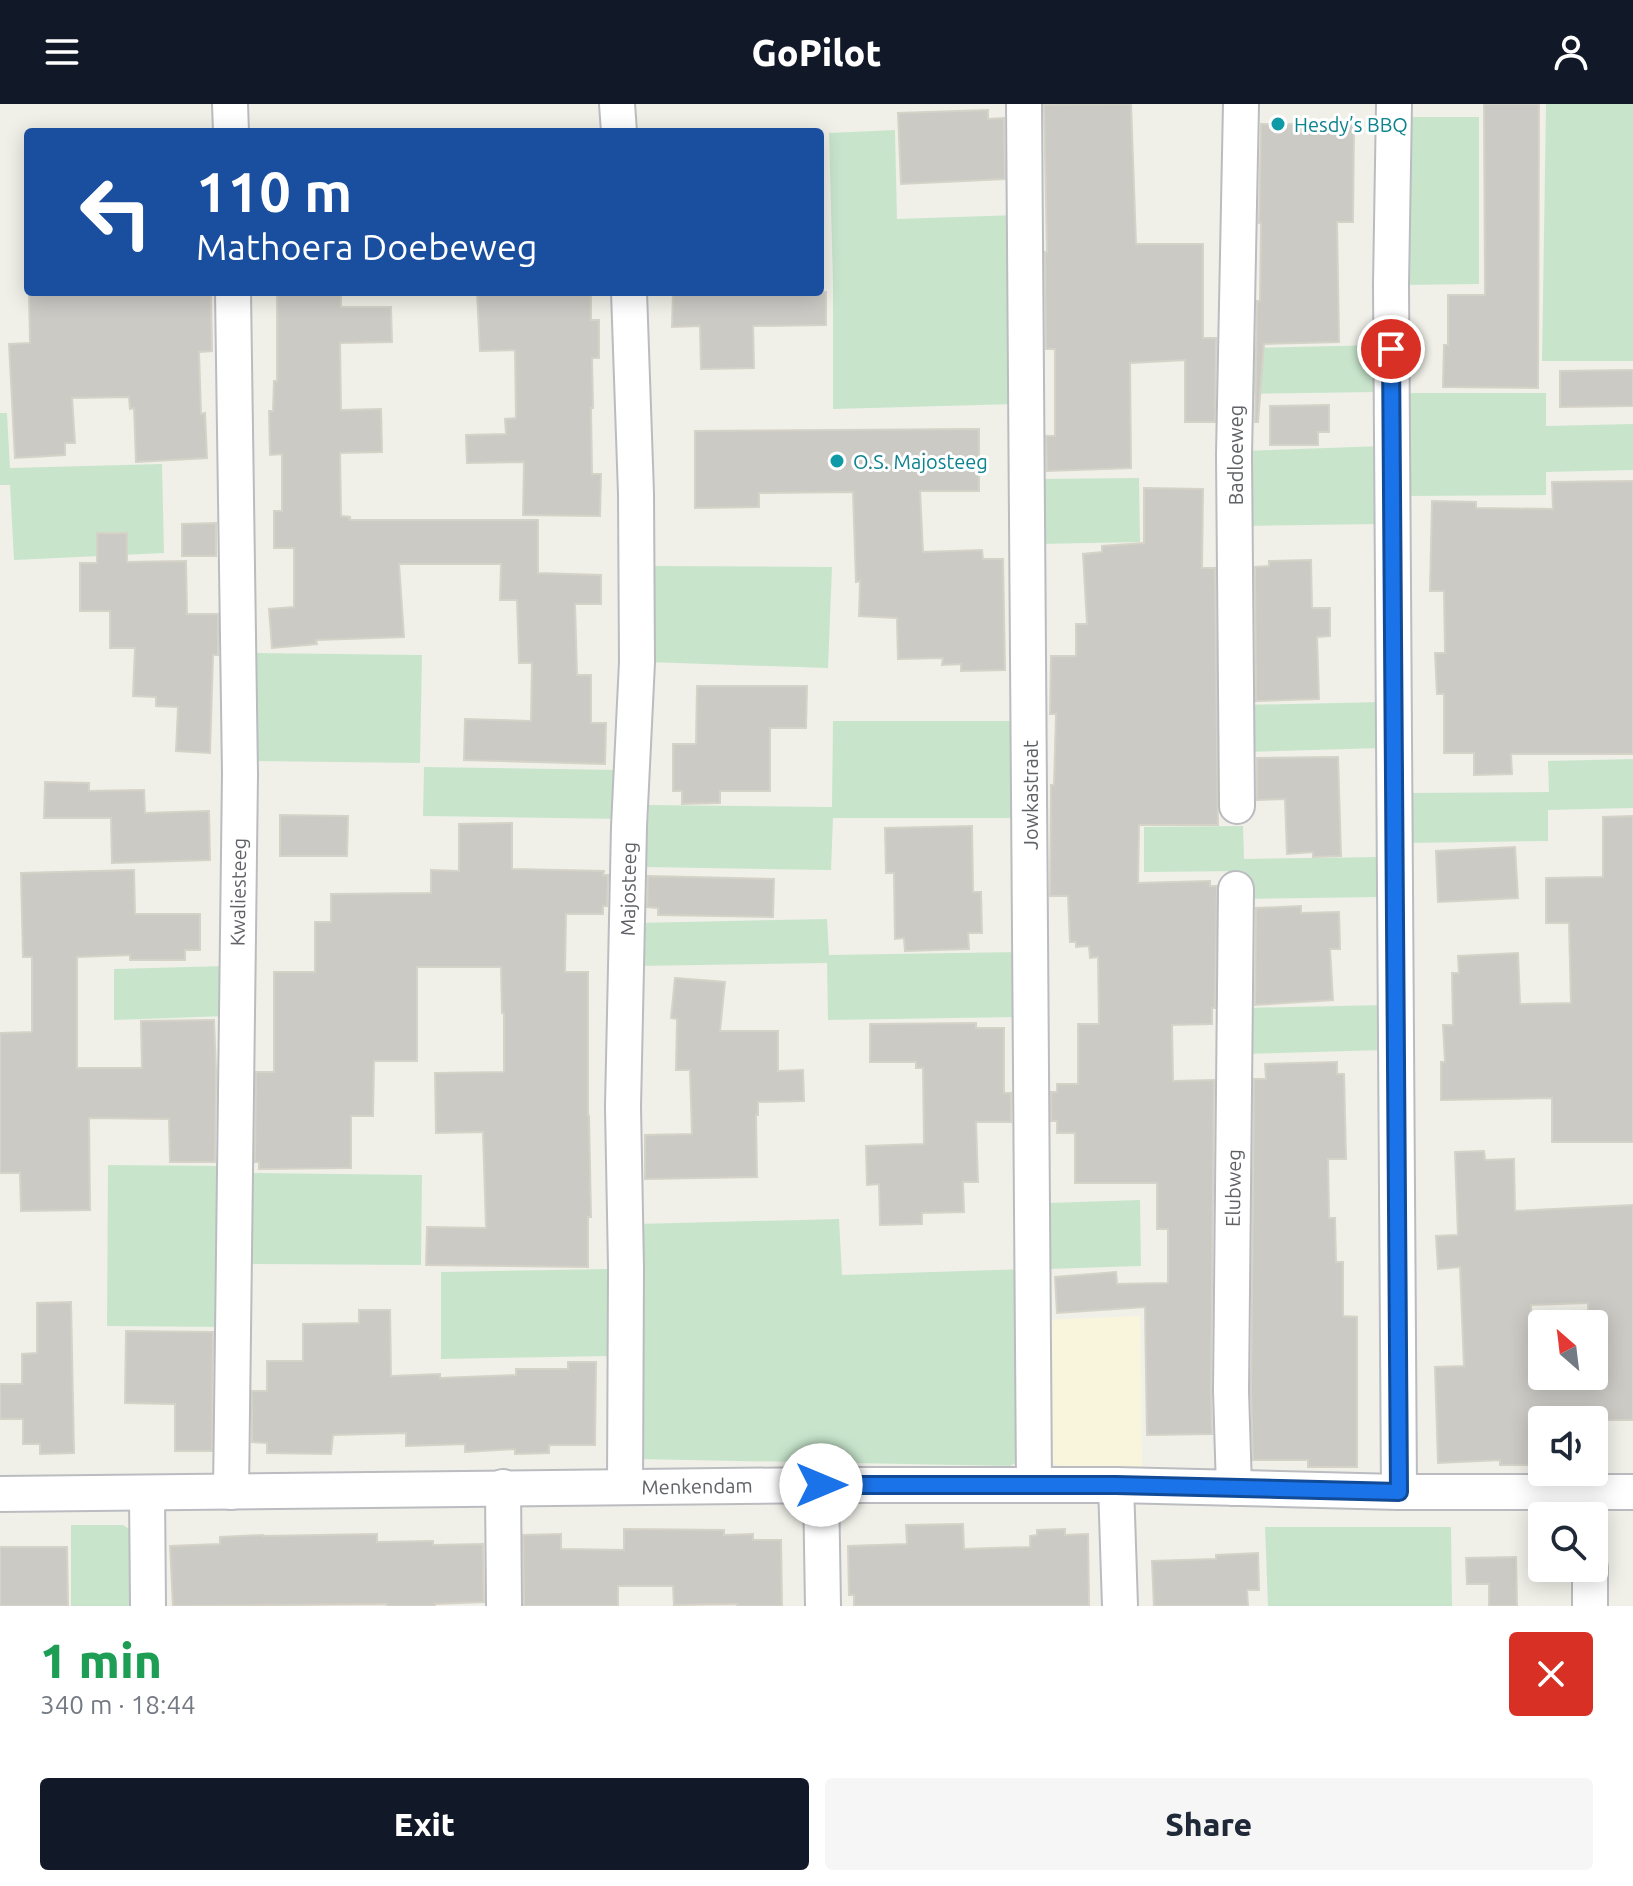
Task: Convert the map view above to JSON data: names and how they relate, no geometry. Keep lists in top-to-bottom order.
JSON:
{
  "streets": {
    "street": [
      "Badloeweg",
      "Jowkastraat",
      "Majosteeg",
      "Kwaliesteeg",
      "Elubweg",
      "Menkendam"
    ]
  },
  "crossings": [
    ["Jowkastraat", "Menkendam"],
    ["Majosteeg", "Menkendam"],
    ["Kwaliesteeg", "Menkendam"],
    ["Elubweg", "Menkendam"]
  ],
  "places": ["Hesdy’s BBQ", "O.S. Majosteeg"],
  "north": "top left",
  "page": {
    "header": "GoPilot",
    "turn": ["110 m", "Mathoera Doebeweg"],
    "heading": ["1 min", "340 m · 18:44"],
    "buttons": ["Exit", "Share"]
  }
}
